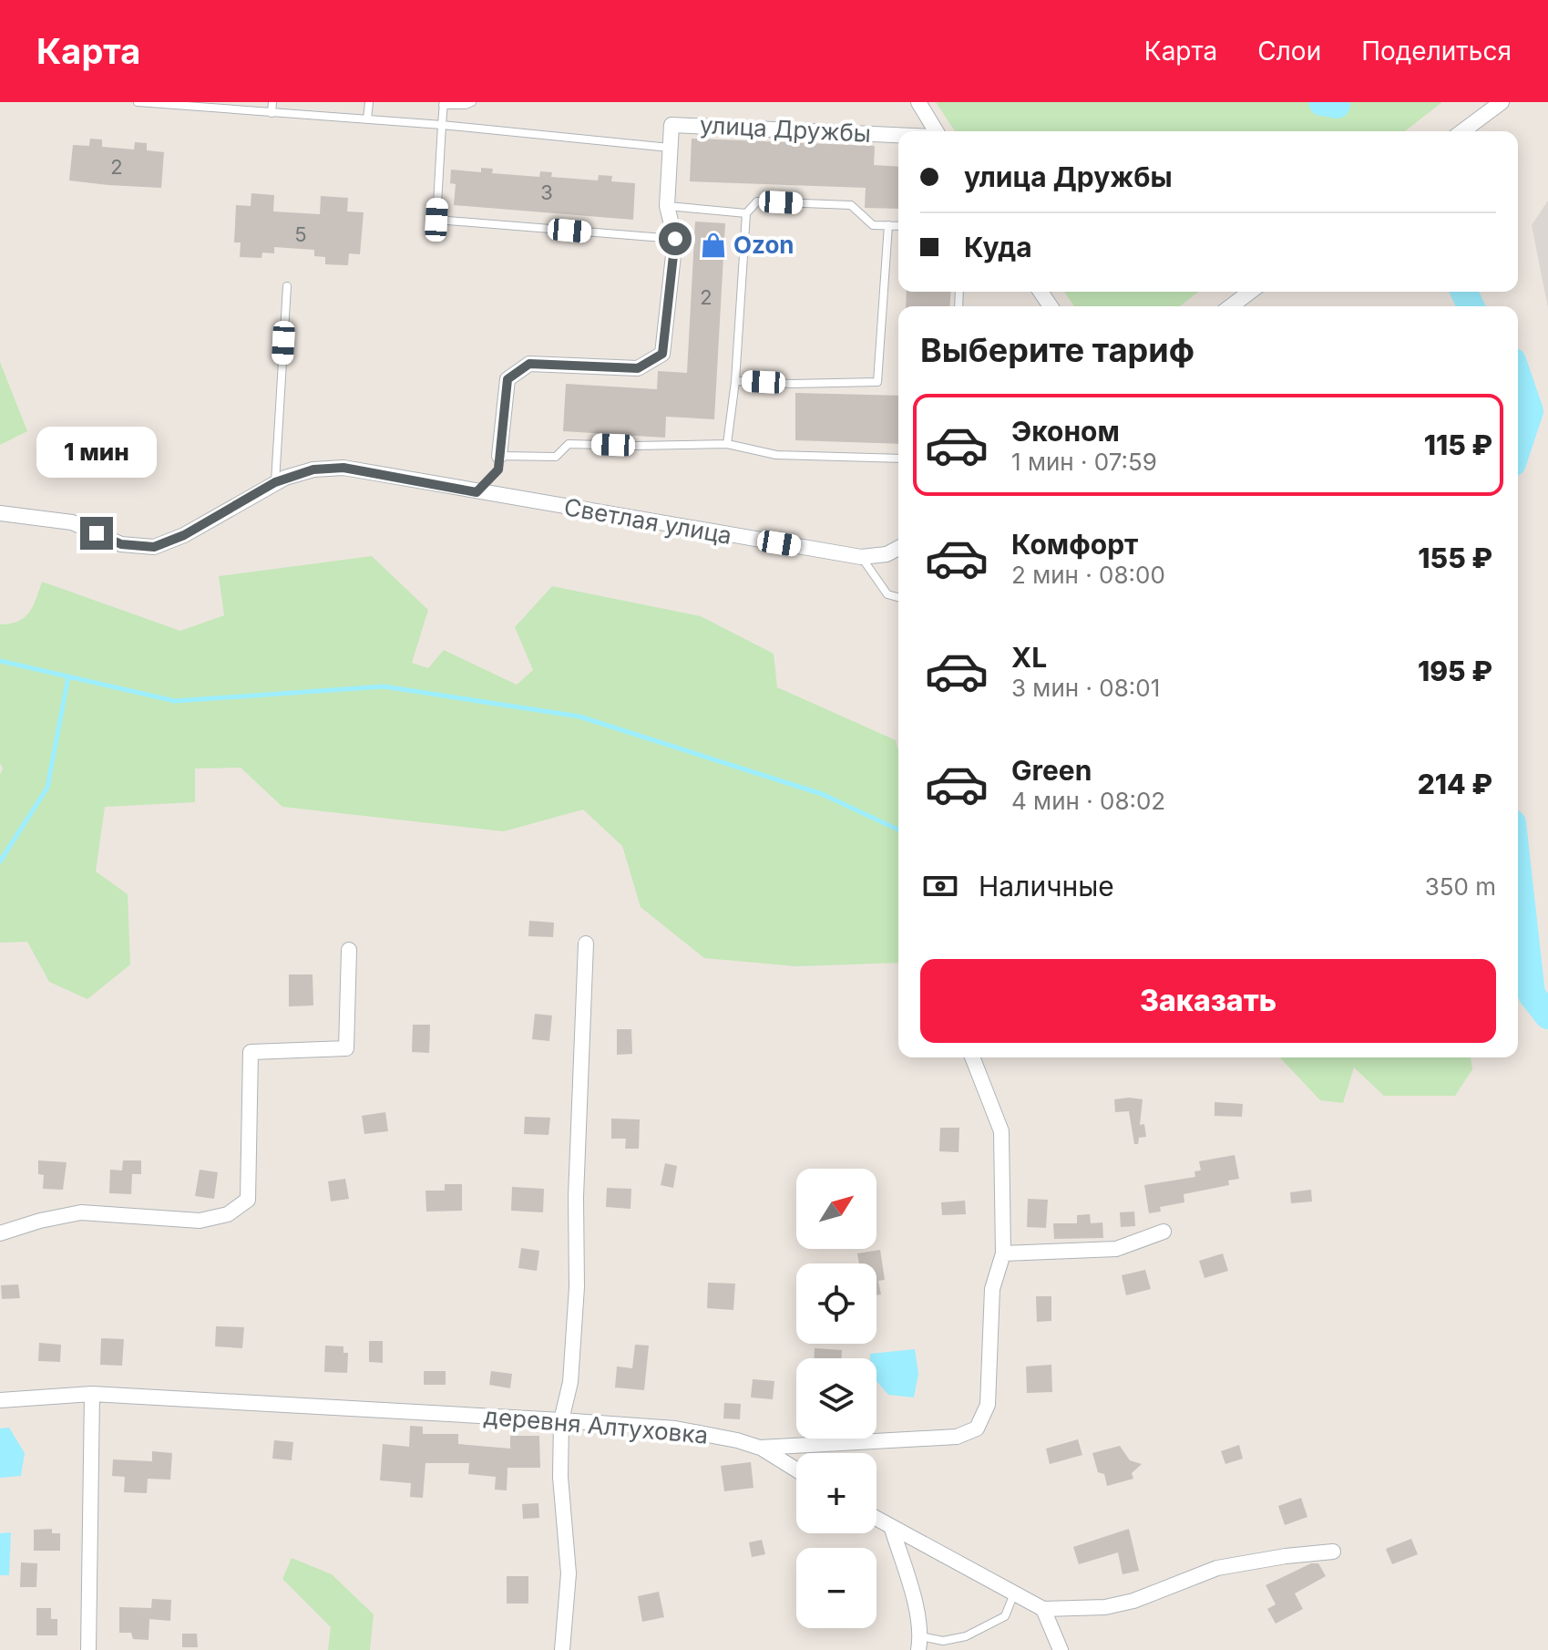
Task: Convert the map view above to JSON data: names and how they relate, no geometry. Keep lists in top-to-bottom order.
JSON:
{
  "streets": {
    "street": ["улица Дружбы", "Светлая улица", "деревня Алтуховка"]
  },
  "places": {
    "shop": ["Ozon"]
  },
  "house_numbers": [
    "2",
    "3",
    "5",
    "2"
  ],
  "north": "top right",
  "page": {
    "header": "Карта",
    "nav": ["Карта", "Слои", "Поделиться"],
    "banner": ["улица Дружбы", "Куда"],
    "heading": "Выберите тариф",
    "list": [
      {
        "name": "Эконом",
        "note": "1 мин · 07:59",
        "value": "115 ₽"
      },
      {
        "name": "Комфорт",
        "note": "2 мин · 08:00",
        "value": "155 ₽"
      },
      {
        "name": "XL",
        "note": "3 мин · 08:01",
        "value": "195 ₽"
      },
      {
        "name": "Green",
        "note": "4 мин · 08:02",
        "value": "214 ₽"
      }
    ],
    "bubble": "1 мин",
    "pay": ["Наличные", "350 m"],
    "buttons": "Заказать",
    "map_buttons": ["+", "−"]
  }
}
